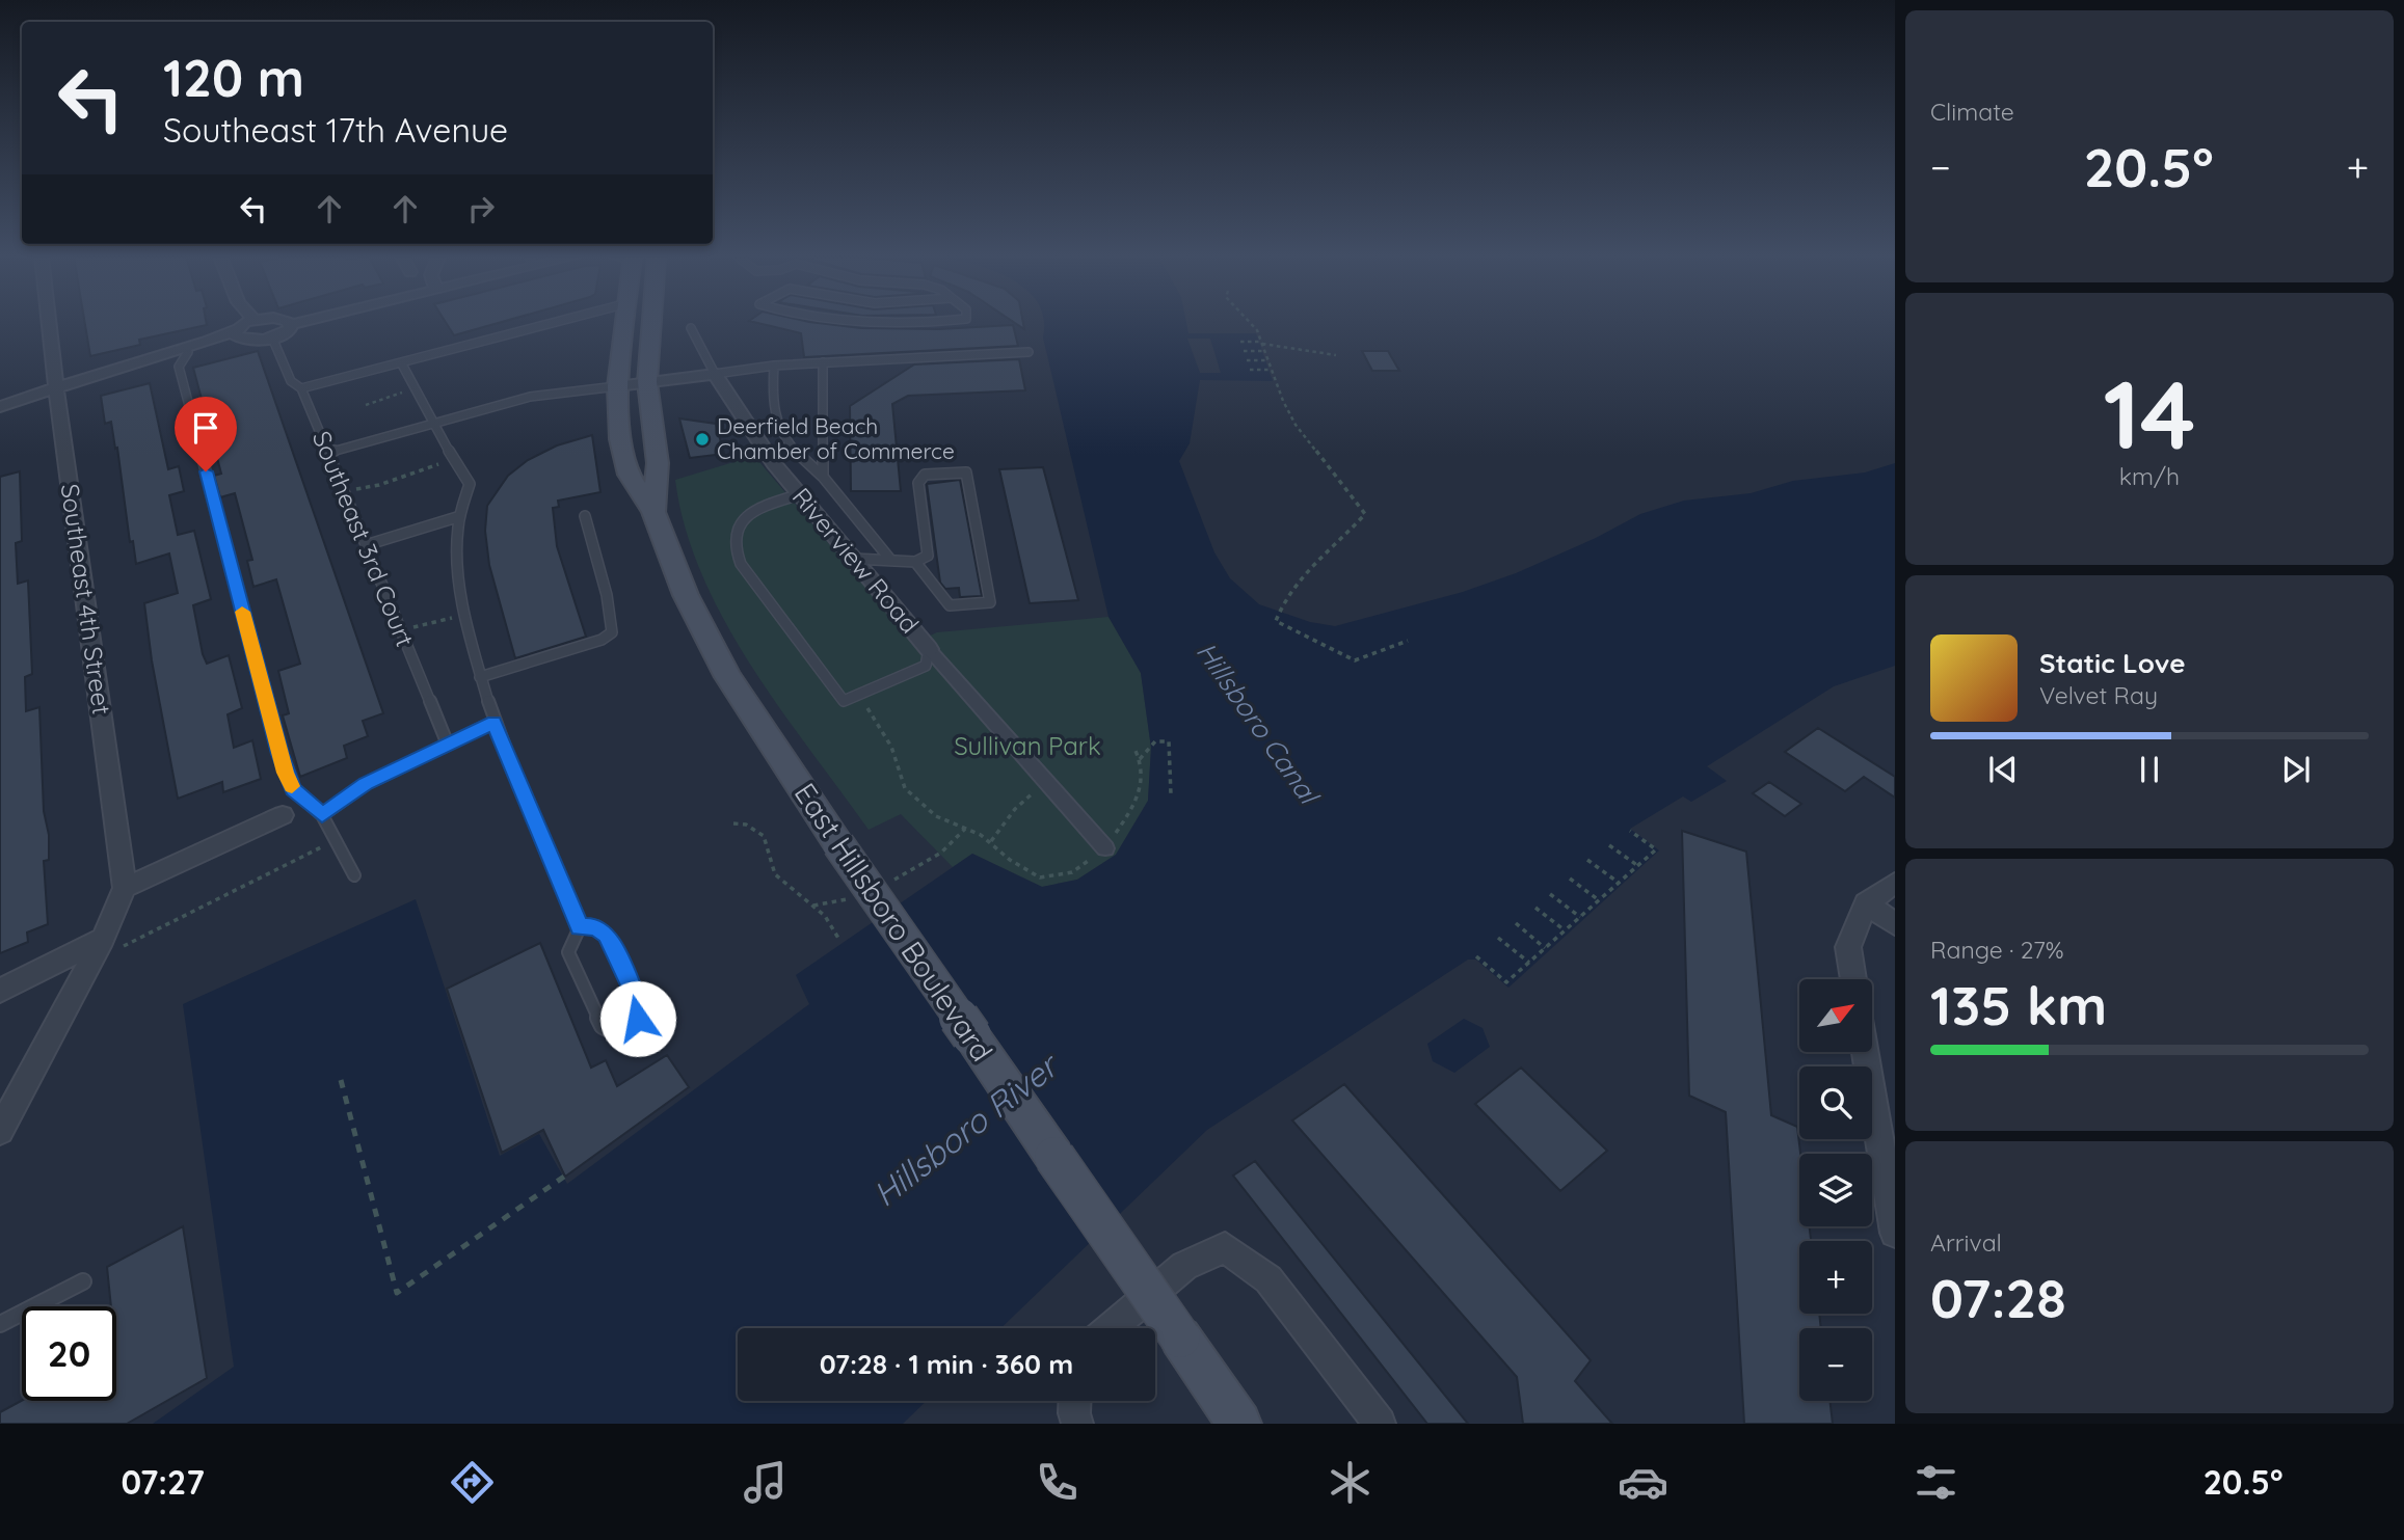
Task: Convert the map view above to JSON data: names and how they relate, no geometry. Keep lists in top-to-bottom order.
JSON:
{
  "streets": {
    "main road": ["East Hillsboro Boulevard"],
    "street": ["Riverview Road", "Southeast 4th Street"],
    "lane": ["Southeast 3rd Court"]
  },
  "water": ["Hillsboro Canal", "Hillsboro River"],
  "parks": ["Sullivan Park"],
  "places": ["Deerfield Beach Chamber of Commerce"],
  "north": "top right",
  "page": {
    "tile": [
      "Climate",
      ["14", "km/h"],
      ["Range · 27%", "135 km"],
      ["Arrival", "07:28"]
    ],
    "turn": ["120 m", "Southeast 17th Avenue"],
    "heat": ["−", "20.5°", "+"],
    "song": ["Static Love", "Velvet Ray"],
    "map_buttons": ["+", "−"],
    "limit": "20",
    "trip": "07:28 · 1 min · 360 m",
    "tabs": ["07:27", "20.5°"]
  }
}
